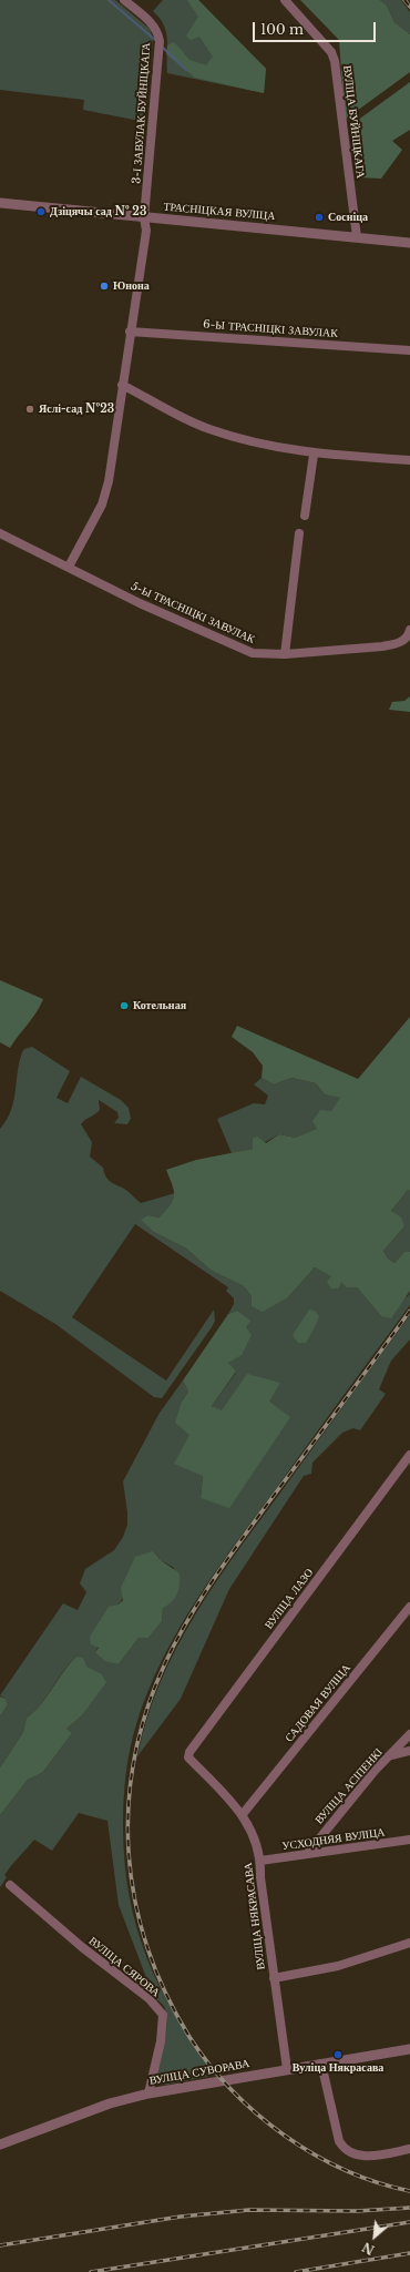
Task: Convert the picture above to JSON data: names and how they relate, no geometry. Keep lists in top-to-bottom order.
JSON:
{
  "streets": {
    "street": [
      "3-І ЗАВУЛАК БУЙНІЦКАГА",
      "ВУЛІЦА БУЙНІЦКАГА",
      "ТРАСНІЦКАЯ ВУЛІЦА",
      "6-Ы ТРАСНІЦКІ ЗАВУЛАК",
      "5-Ы ТРАСНІЦКІ ЗАВУЛАК",
      "ВУЛІЦА ЛАЗО",
      "САДОВАЯ ВУЛІЦА",
      "ВУЛІЦА АСІПЕНКІ",
      "УСХОДНЯЯ ВУЛІЦА",
      "ВУЛІЦА НЯКРАСАВА",
      "ВУЛІЦА СЯРОВА",
      "ВУЛІЦА СУВОРАВА"
    ]
  },
  "crossings": [
    ["3-І ЗАВУЛАК БУЙНІЦКАГА", "ТРАСНІЦКАЯ ВУЛІЦА"],
    ["3-І ЗАВУЛАК БУЙНІЦКАГА", "6-Ы ТРАСНІЦКІ ЗАВУЛАК"],
    ["3-І ЗАВУЛАК БУЙНІЦКАГА", "5-Ы ТРАСНІЦКІ ЗАВУЛАК"],
    ["ВУЛІЦА БУЙНІЦКАГА", "ТРАСНІЦКАЯ ВУЛІЦА"],
    ["ВУЛІЦА ЛАЗО", "ВУЛІЦА НЯКРАСАВА"],
    ["САДОВАЯ ВУЛІЦА", "ВУЛІЦА НЯКРАСАВА"],
    ["ВУЛІЦА АСІПЕНКІ", "УСХОДНЯЯ ВУЛІЦА"],
    ["УСХОДНЯЯ ВУЛІЦА", "ВУЛІЦА НЯКРАСАВА"],
    ["ВУЛІЦА НЯКРАСАВА", "ВУЛІЦА СУВОРАВА"],
    ["ВУЛІЦА СЯРОВА", "ВУЛІЦА СУВОРАВА"]
  ],
  "places": [
    "Дзіцячы сад № 23",
    "Сосніца",
    "Юнона",
    "Яслі-сад №23",
    "Котельная",
    "Вуліца Някрасава"
  ],
  "scale_bar": "100 m",
  "north": "bottom left"
}
